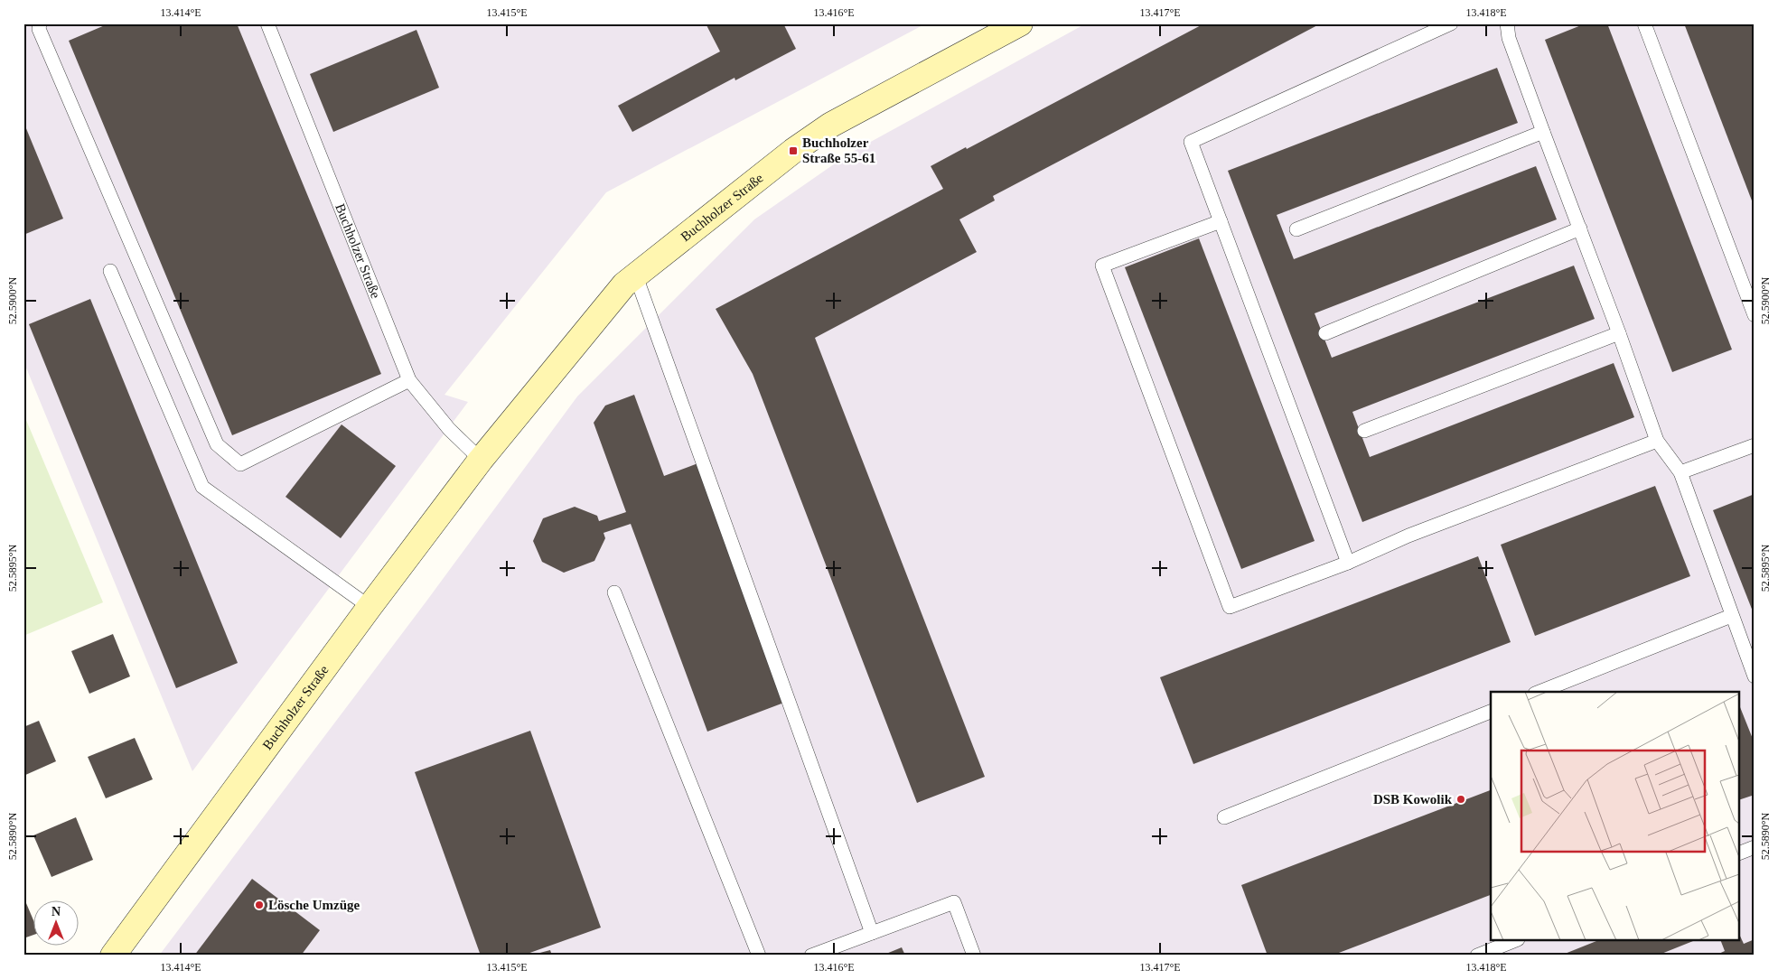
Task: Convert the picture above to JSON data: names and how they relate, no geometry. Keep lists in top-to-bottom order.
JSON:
{
  "streets": {
    "street": ["Buchholzer Straße"]
  },
  "places": {
    "transit": ["Buchholzer Straße 55-61"],
    "other": ["DSB Kowolik", "Lösche Umzüge"]
  },
  "north": "top",
  "coordinates": [
    "13.414°E",
    "13.415°E",
    "13.416°E",
    "13.417°E",
    "13.418°E",
    "52.5900°N",
    "52.5895°N",
    "52.5890°N"
  ]
}
